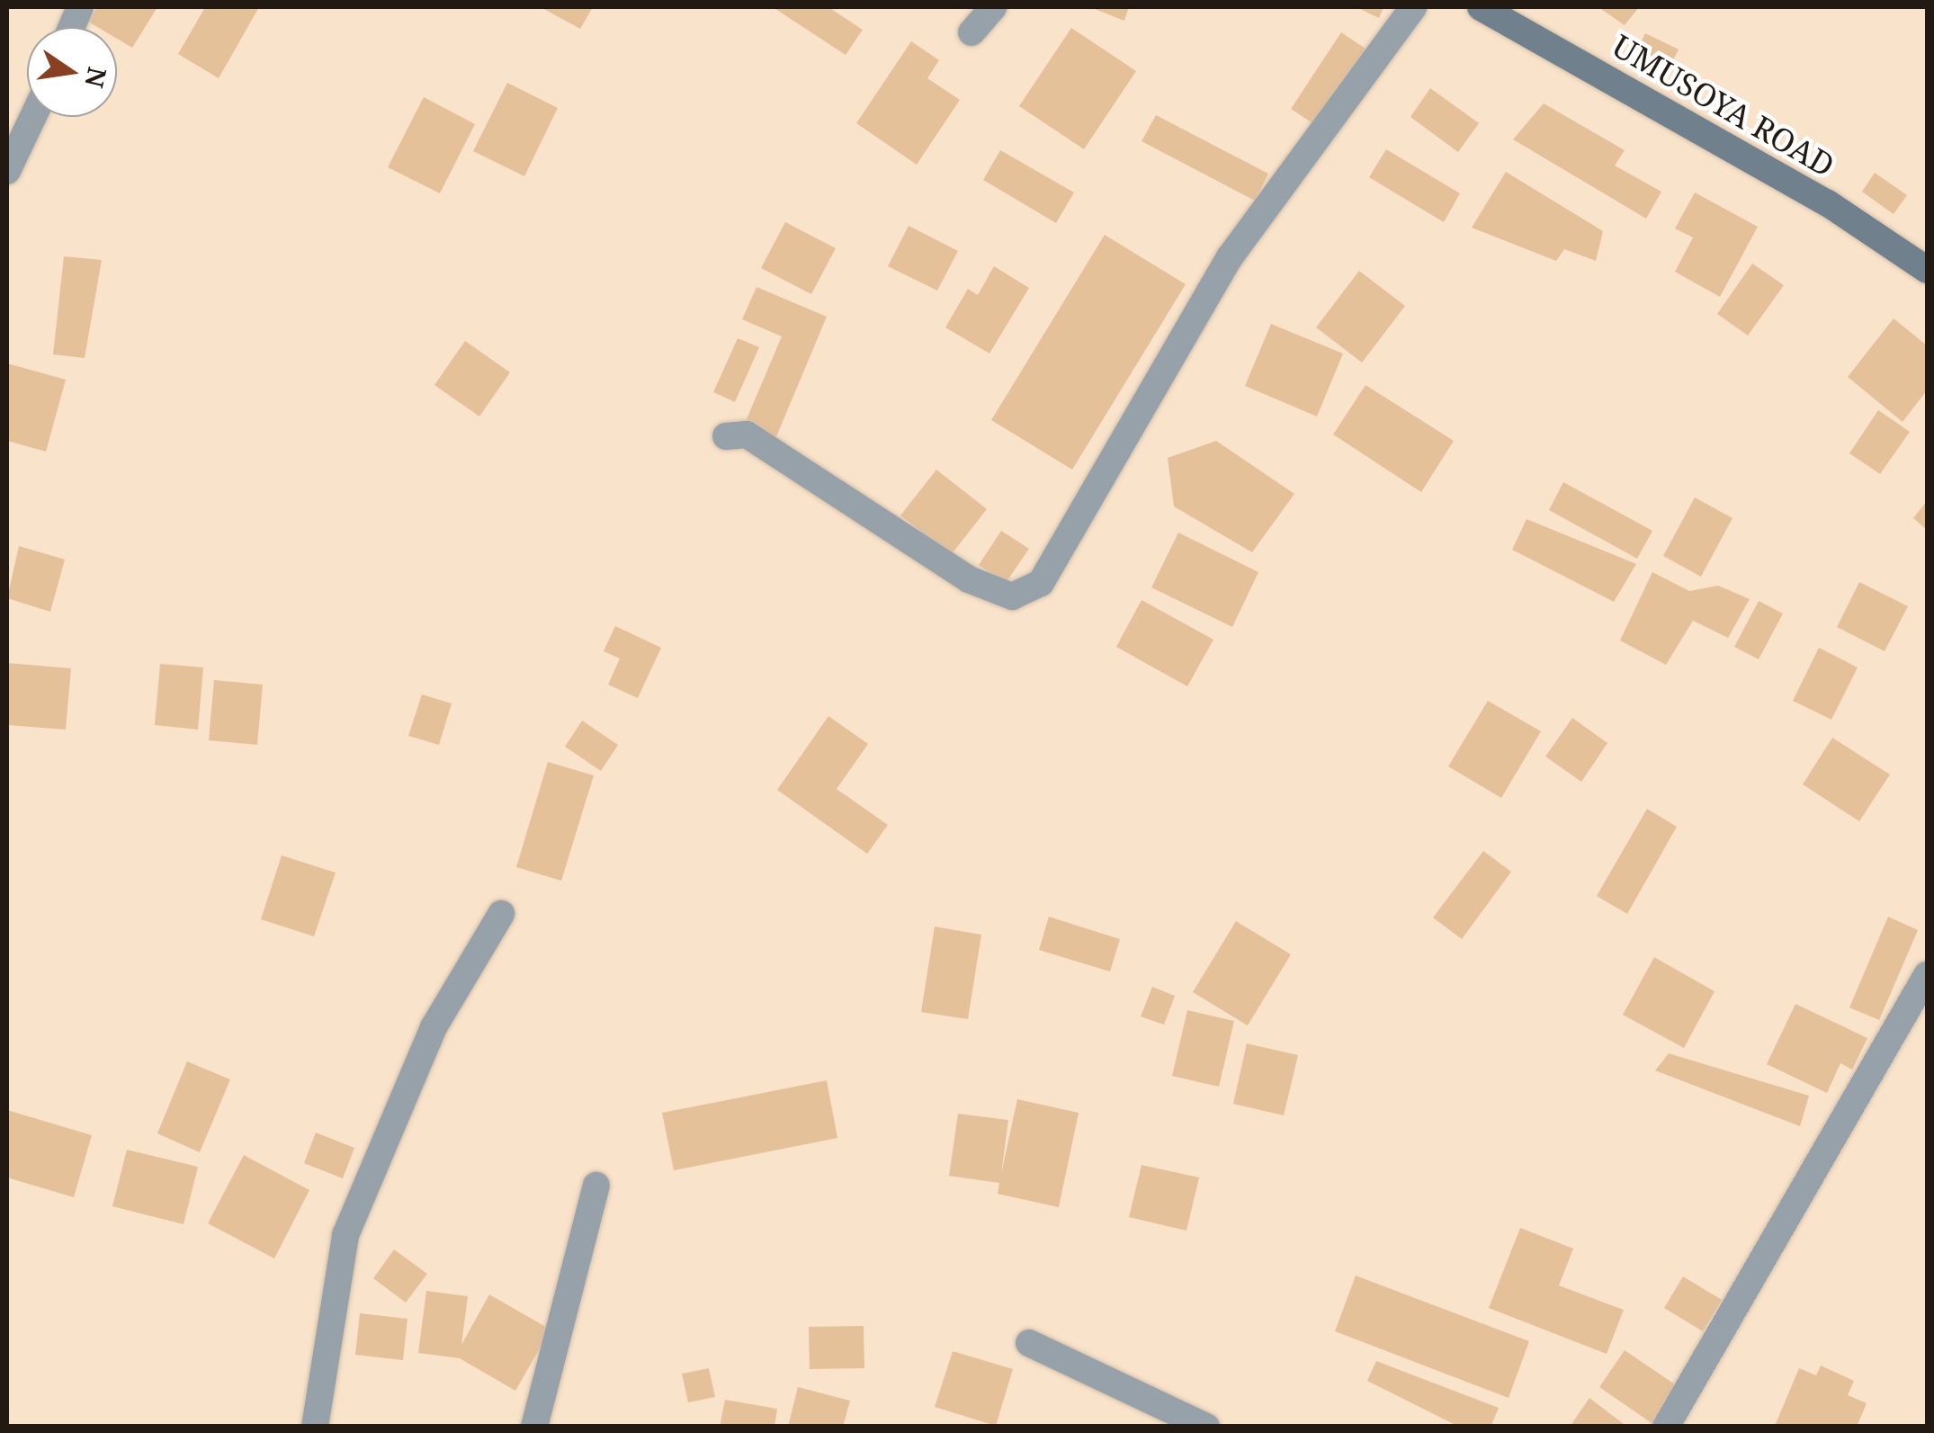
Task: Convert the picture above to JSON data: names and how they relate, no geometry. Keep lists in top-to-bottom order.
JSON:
{
  "streets": {
    "main road": ["UMUSOYA ROAD"]
  },
  "north": "right"
}
